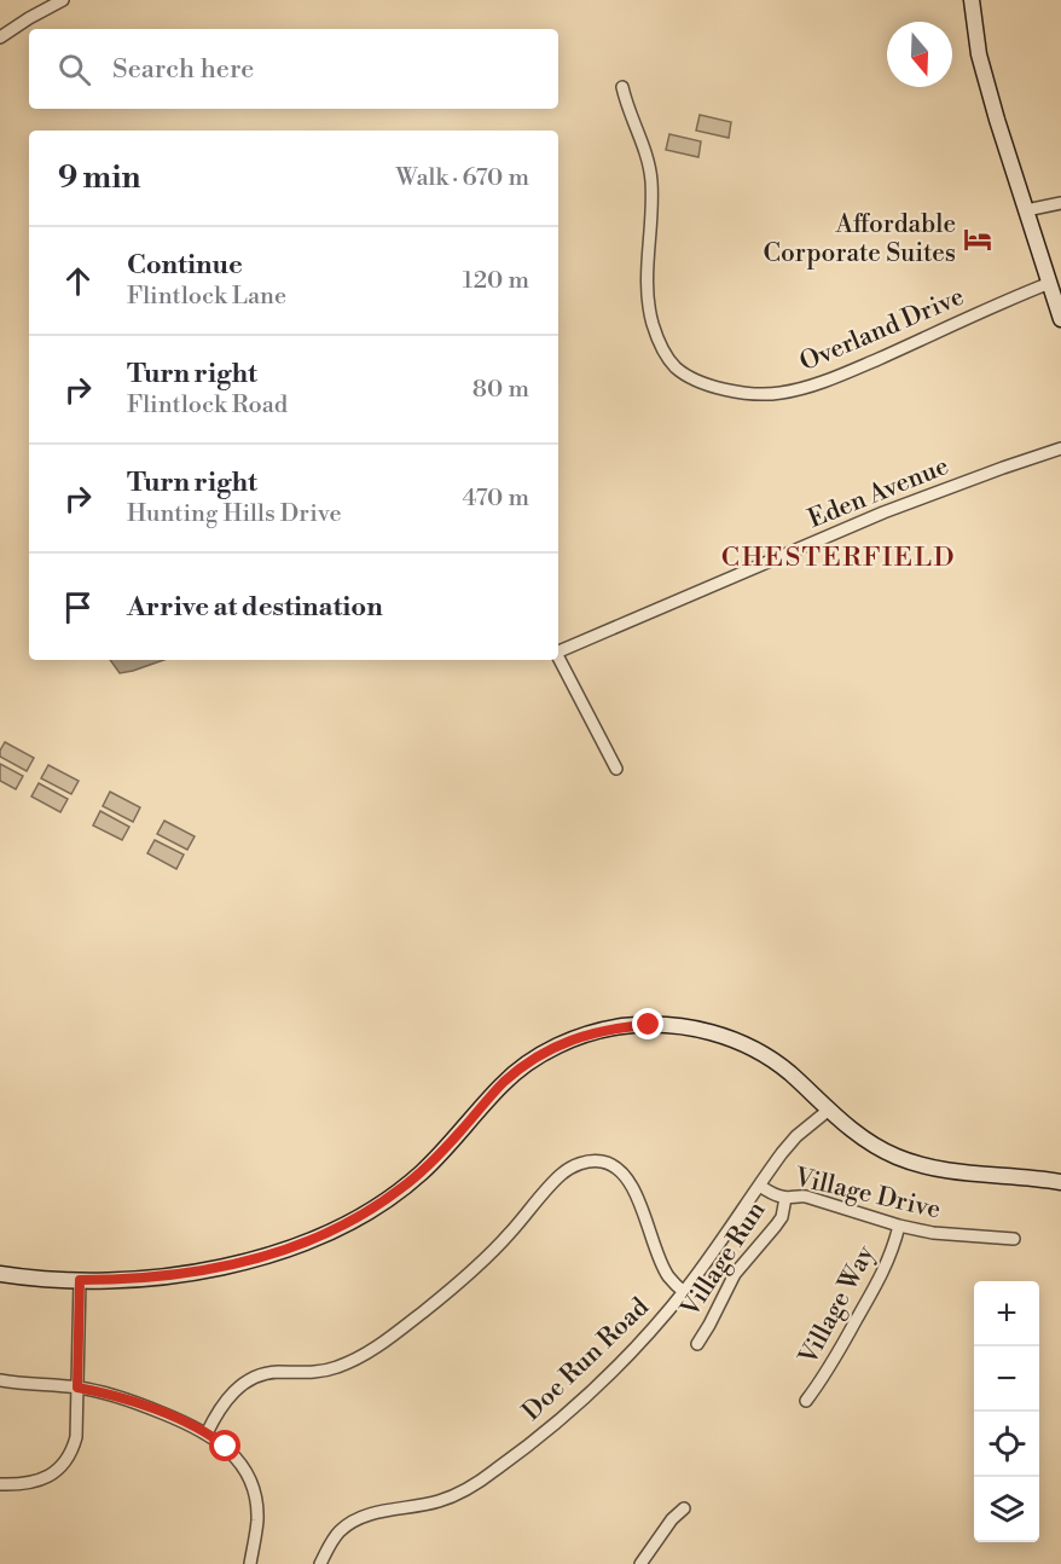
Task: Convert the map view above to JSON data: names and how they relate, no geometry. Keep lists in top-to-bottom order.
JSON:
{
  "streets": {
    "street": [
      "Overland Drive",
      "Eden Avenue",
      "Village Drive",
      "Village Run",
      "Village Way",
      "Doe Run Road"
    ]
  },
  "crossings": [
    ["Village Drive", "Village Run"],
    ["Village Drive", "Village Way"],
    ["Village Drive", "Doe Run Road"]
  ],
  "districts": ["CHESTERFIELD"],
  "places": {
    "hotel": ["Affordable Corporate Suites"]
  },
  "north": "bottom",
  "page": {
    "search": "Search here",
    "heading": ["9 min", "Walk · 670 m"],
    "list": [
      ["Continue", "Flintlock Lane", "120 m"],
      ["Turn right", "Flintlock Road", "80 m"],
      ["Turn right", "Hunting Hills Drive", "470 m"],
      "Arrive at destination"
    ],
    "map_buttons": ["+", "−"]
  }
}
